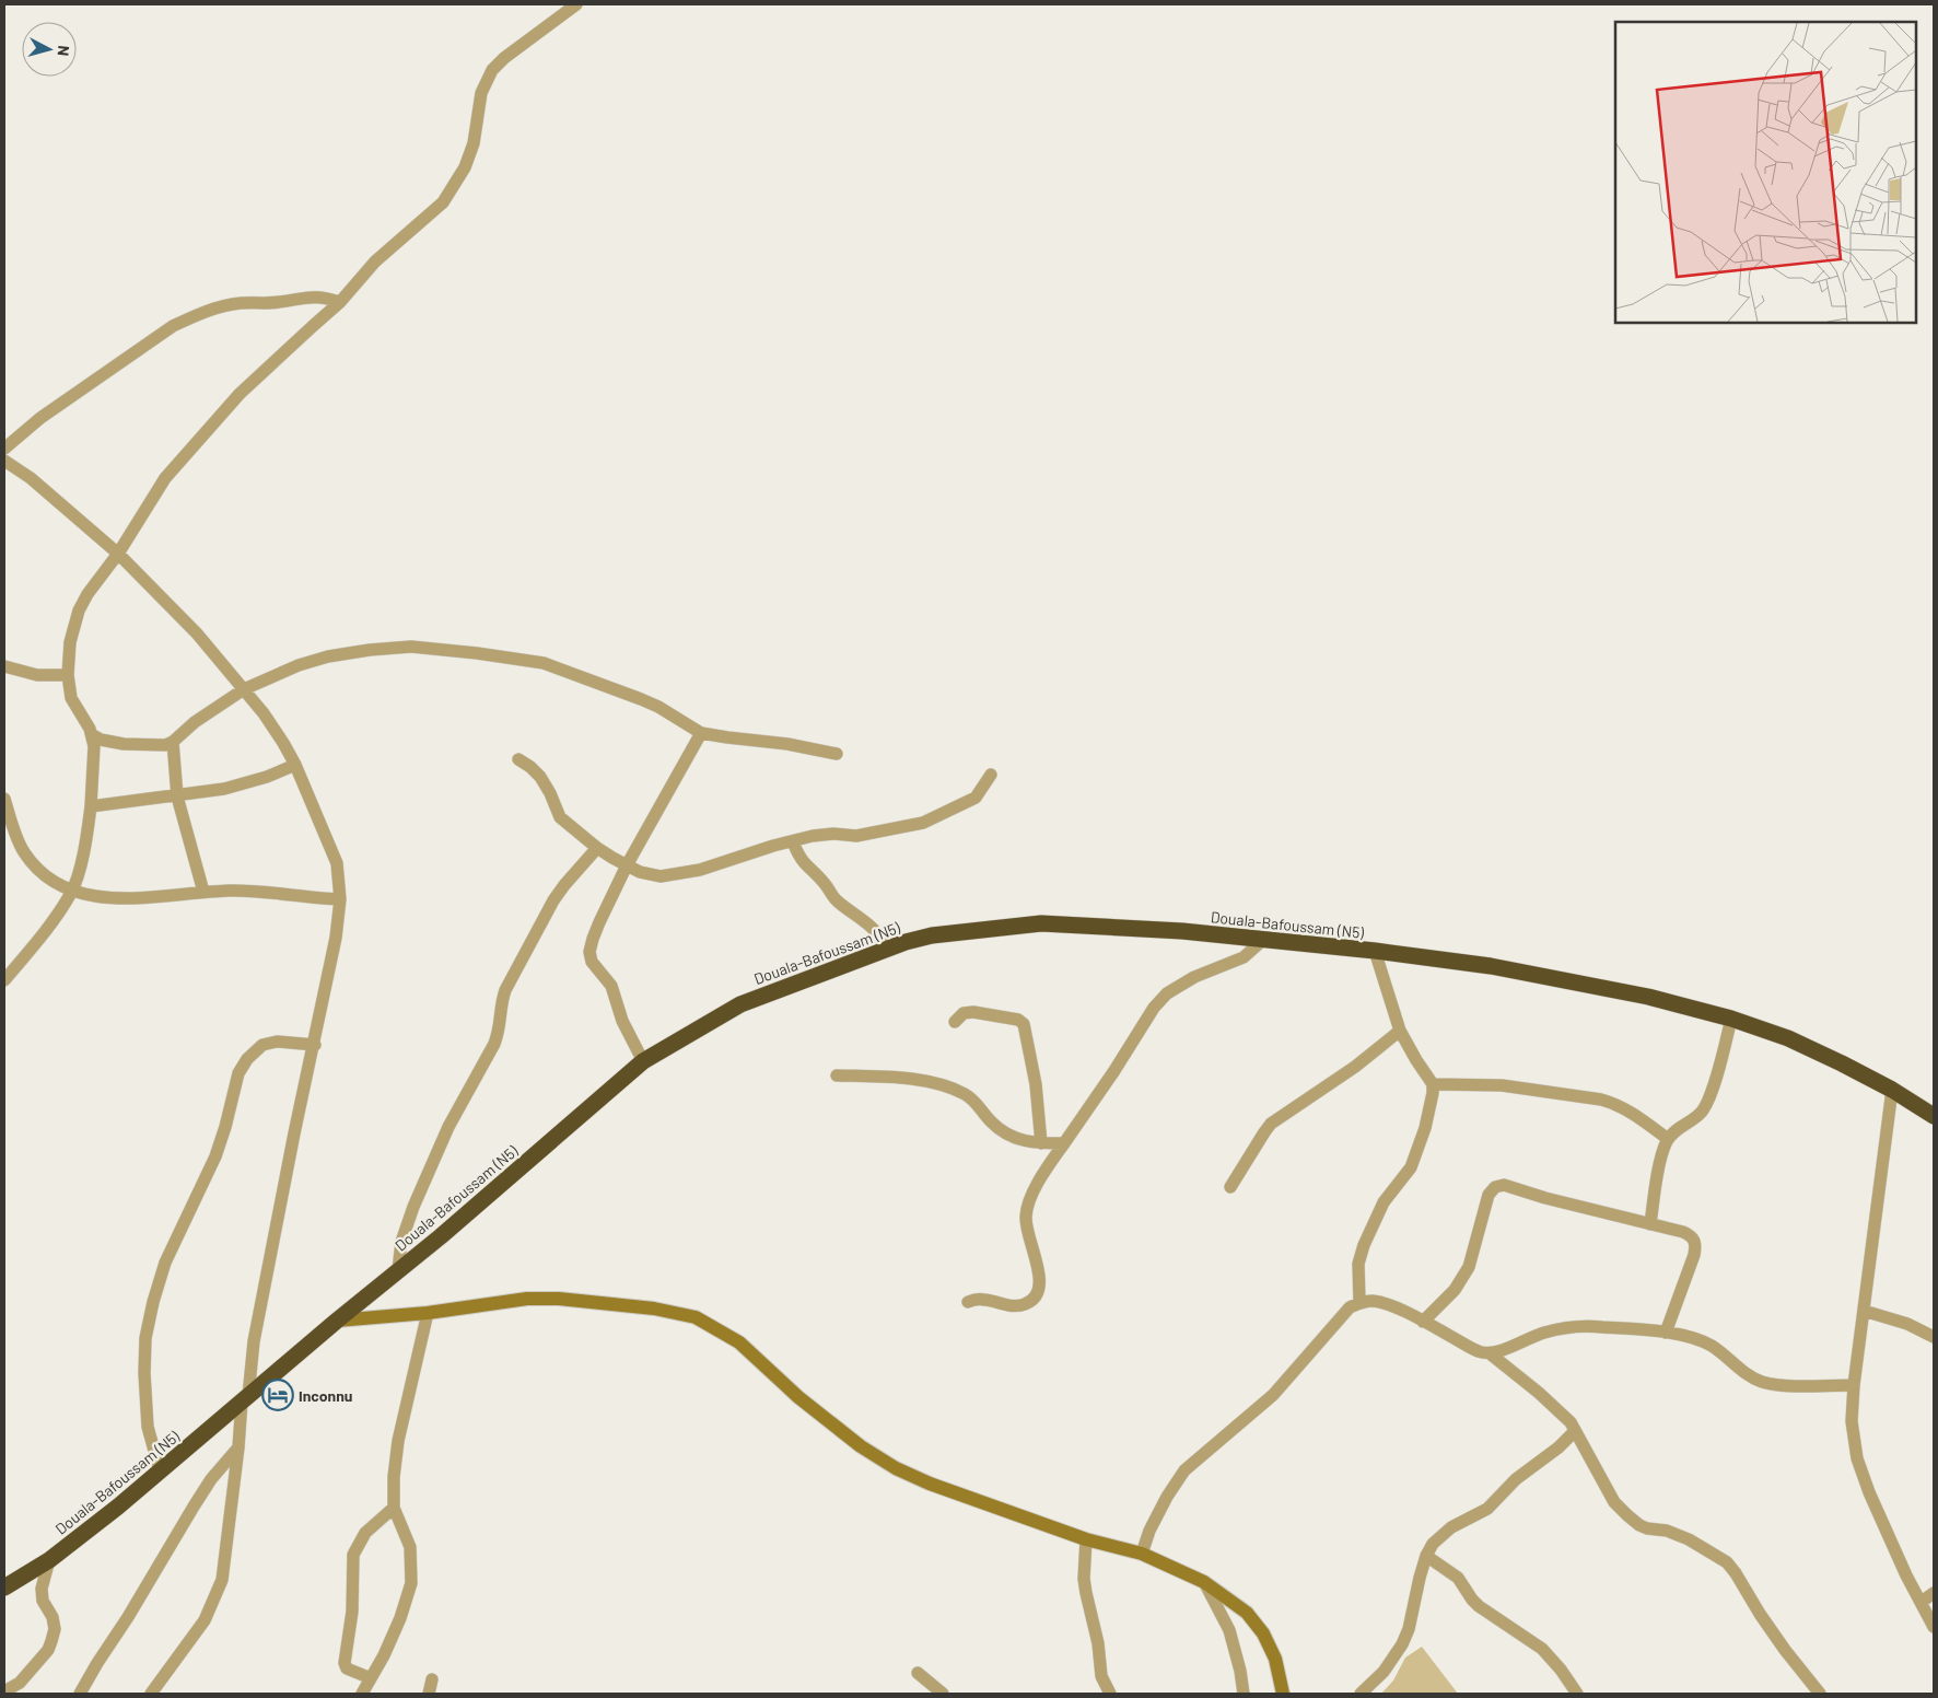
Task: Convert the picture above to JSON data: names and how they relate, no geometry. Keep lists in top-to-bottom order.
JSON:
{
  "streets": {
    "highway": ["Douala-Bafoussam (N5)"]
  },
  "places": {
    "hotel": ["Inconnu"]
  },
  "north": "right"
}
